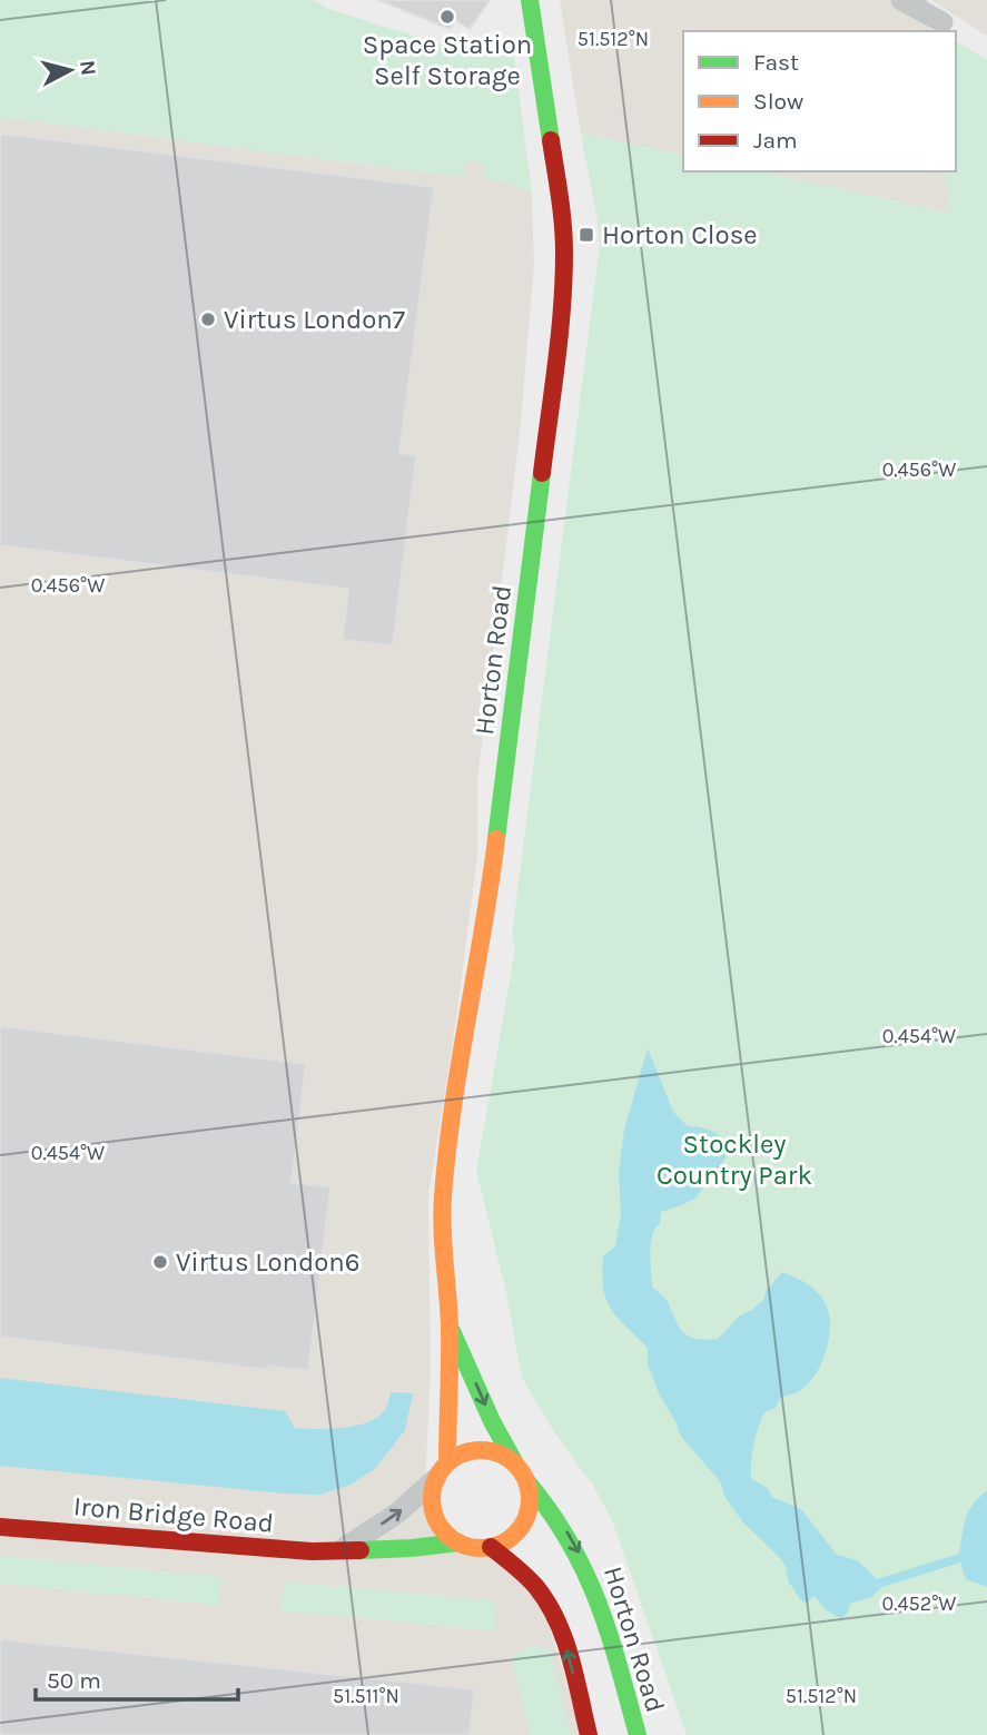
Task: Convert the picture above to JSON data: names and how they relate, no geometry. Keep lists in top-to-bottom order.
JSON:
{
  "streets": {
    "street": ["Horton Road", "Iron Bridge Road"]
  },
  "crossings": [
    ["Horton Road", "Iron Bridge Road"]
  ],
  "parks": ["Stockley Country Park"],
  "places": {
    "other": ["Space Station Self Storage", "Virtus London7", "Virtus London6"],
    "transit": ["Horton Close"]
  },
  "legend": ["Fast", "Slow", "Jam"],
  "scale_bar": "50 m",
  "north": "right",
  "coordinates": [
    "51.512°N",
    "0.456°W",
    "0.454°W",
    "0.452°W",
    "51.511°N"
  ]
}
